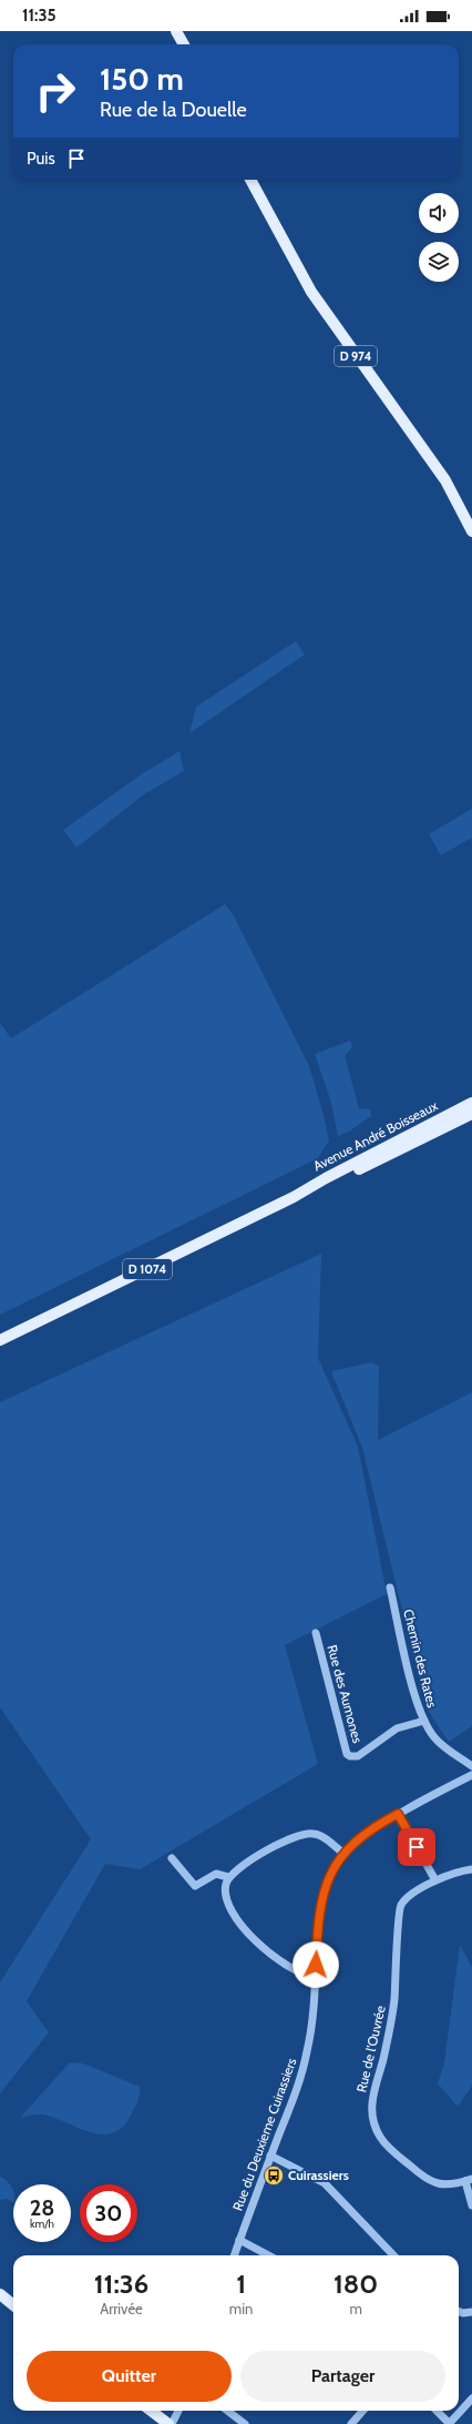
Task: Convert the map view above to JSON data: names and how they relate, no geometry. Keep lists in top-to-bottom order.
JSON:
{
  "streets": {
    "main road": ["D 974", "Avenue André Boisseaux", "D 1074"],
    "street": [
      "Chemin des Rates",
      "Rue des Aumones",
      "Rue de l'Ouvrée",
      "Rue du Deuxieme Cuirassiers"
    ]
  },
  "crossings": [
    ["Chemin des Rates", "Rue des Aumones"]
  ],
  "places": {
    "bus stop": ["Cuirassiers"]
  },
  "page": {
    "status": "11:35",
    "turn": ["150 m", "Rue de la Douelle"],
    "then": "Puis",
    "speed": "28 km/h",
    "limit": "30",
    "eta": [
      "11:36",
      "Arrivée",
      "1",
      "min",
      "180",
      "m"
    ],
    "buttons": ["Quitter", "Partager"]
  }
}
